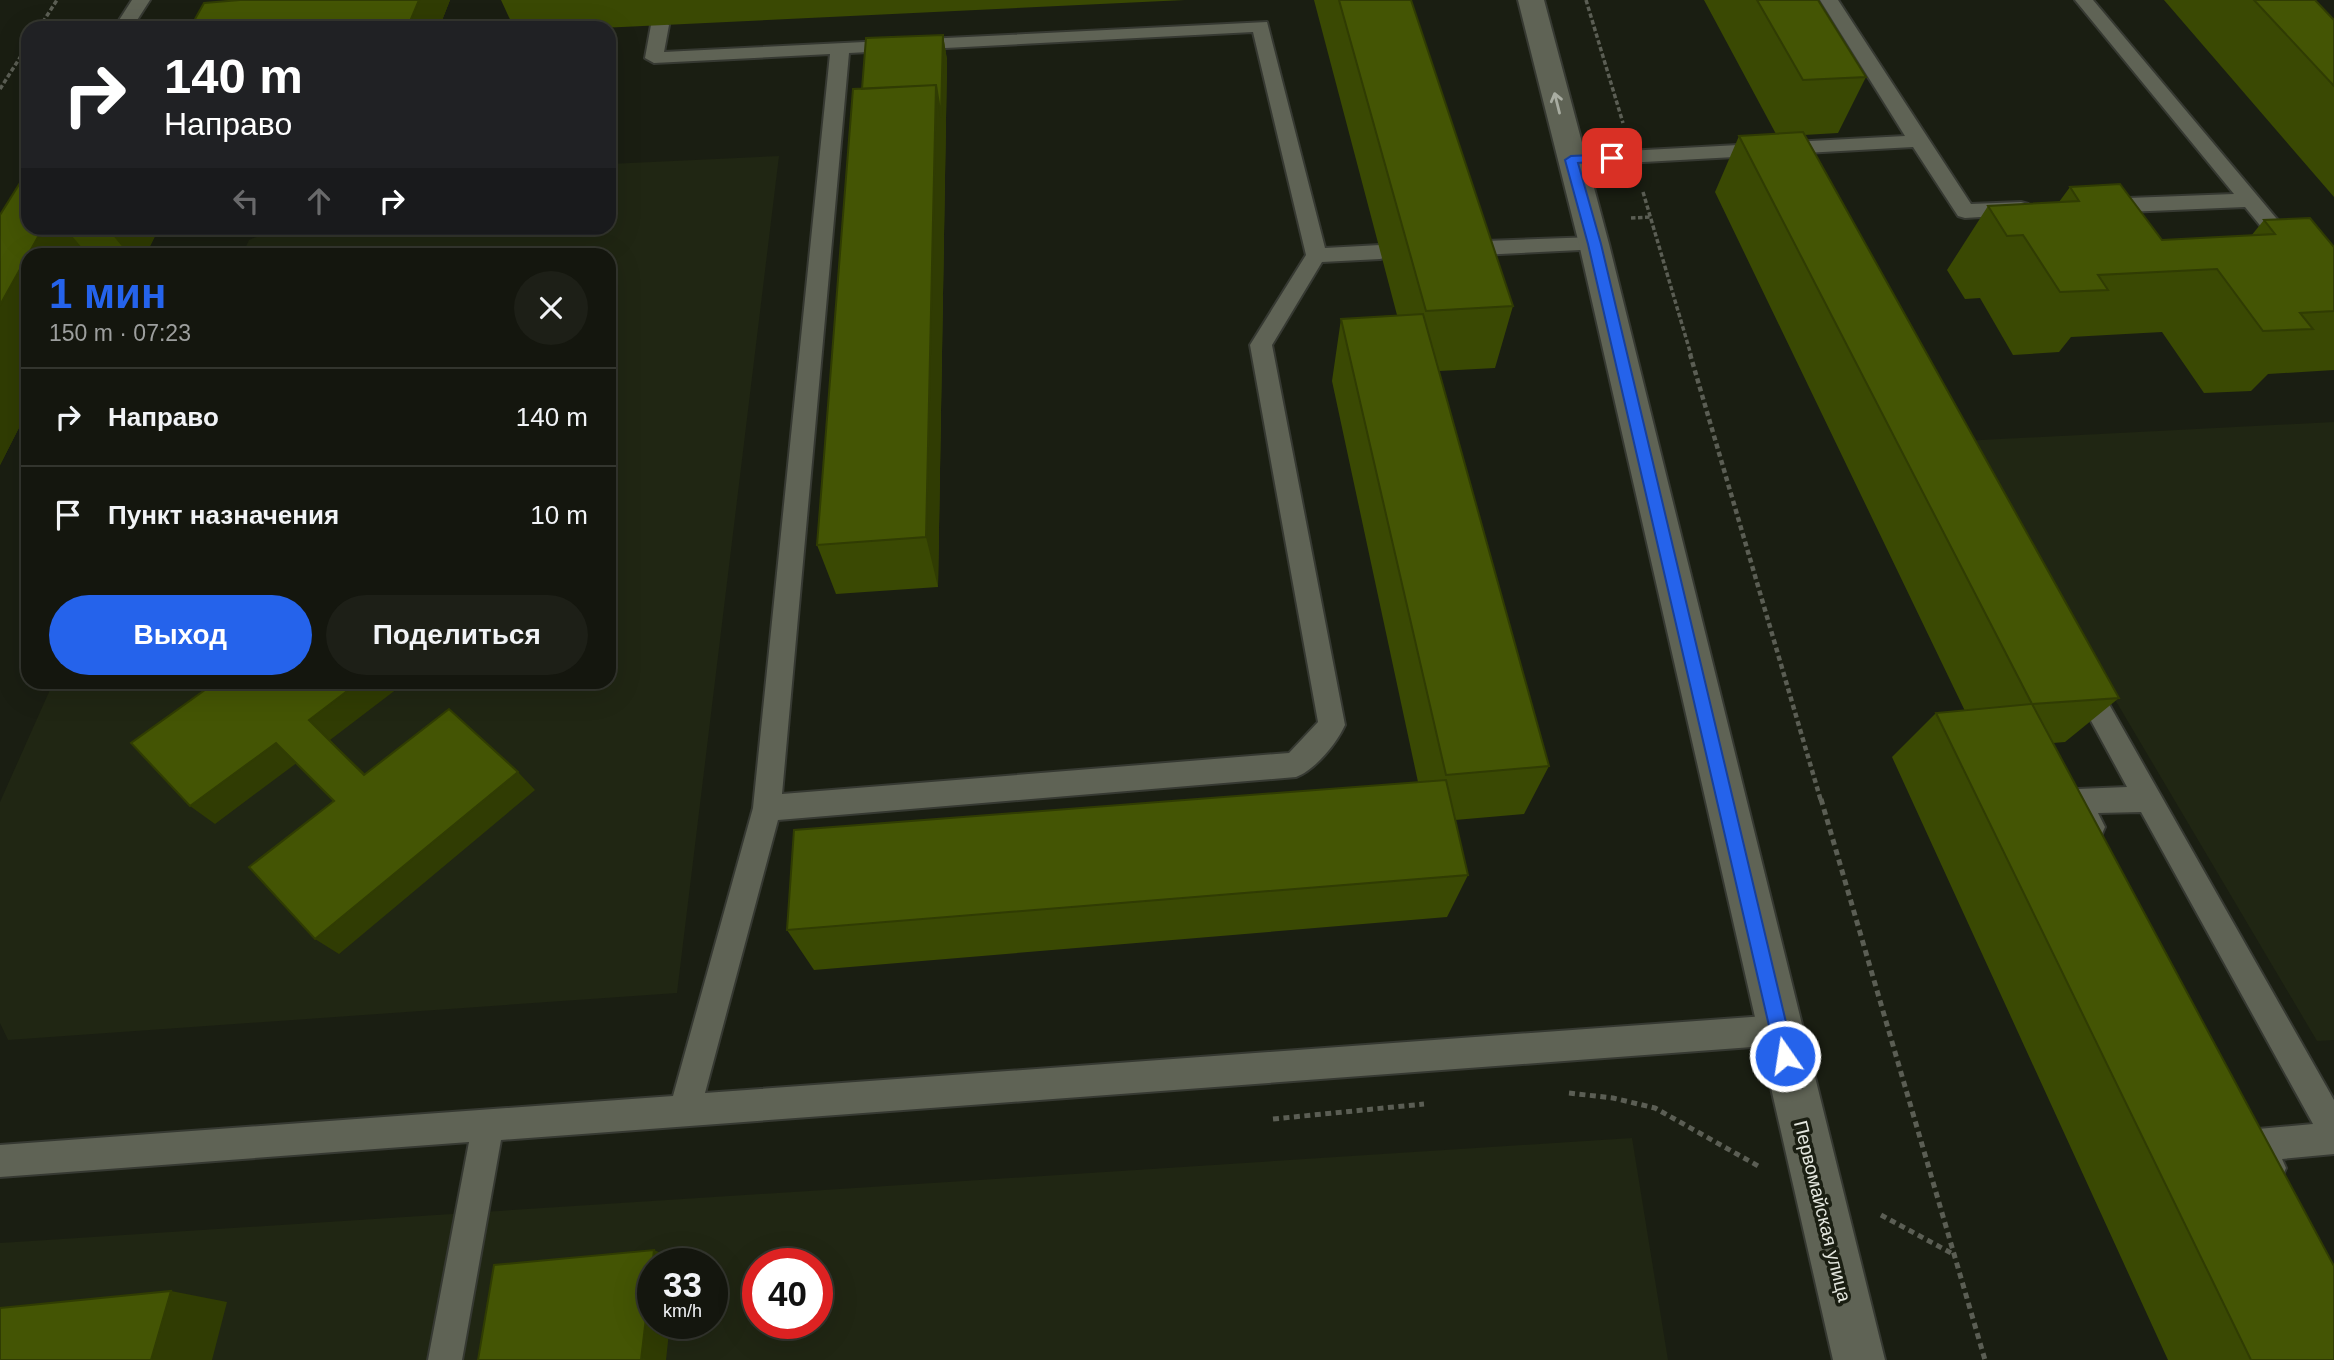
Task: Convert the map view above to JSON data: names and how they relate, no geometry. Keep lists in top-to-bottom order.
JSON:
{
  "streets": {
    "street": ["Первомайская улица"]
  },
  "page": {
    "turn": ["140 m", "Направо"],
    "heading": ["1 мин", "150 m · 07:23"],
    "list": [
      {
        "name": "Направо",
        "value": "140 m"
      },
      {
        "name": "Пункт назначения",
        "value": "10 m"
      }
    ],
    "buttons": ["Выход", "Поделиться"],
    "speed": "33 km/h",
    "limit": "40"
  }
}
